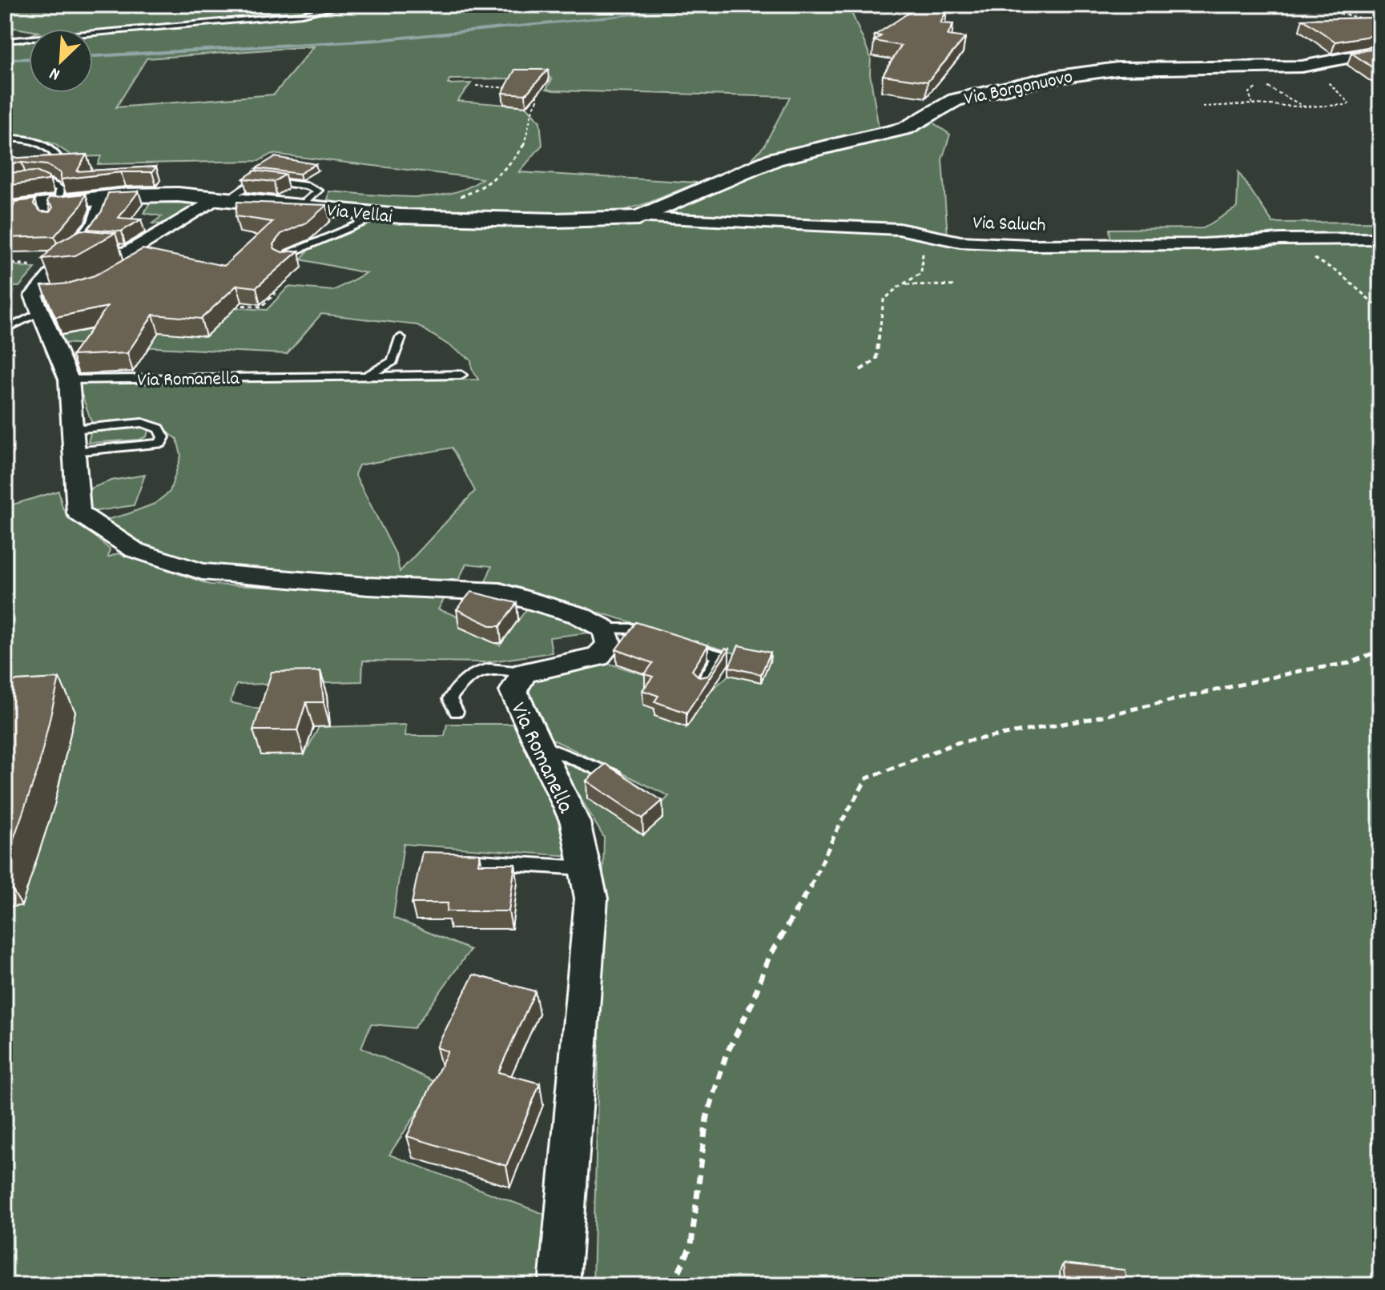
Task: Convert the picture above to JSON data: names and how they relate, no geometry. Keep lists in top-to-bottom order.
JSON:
{
  "streets": {
    "street": [
      "Via Borgonuovo",
      "Via Vellai",
      "Via Saluch",
      "Via Romanella"
    ]
  },
  "crossings": [
    ["Via Borgonuovo", "Via Vellai"],
    ["Via Borgonuovo", "Via Saluch"],
    ["Via Vellai", "Via Saluch"]
  ],
  "north": "bottom left"
}
